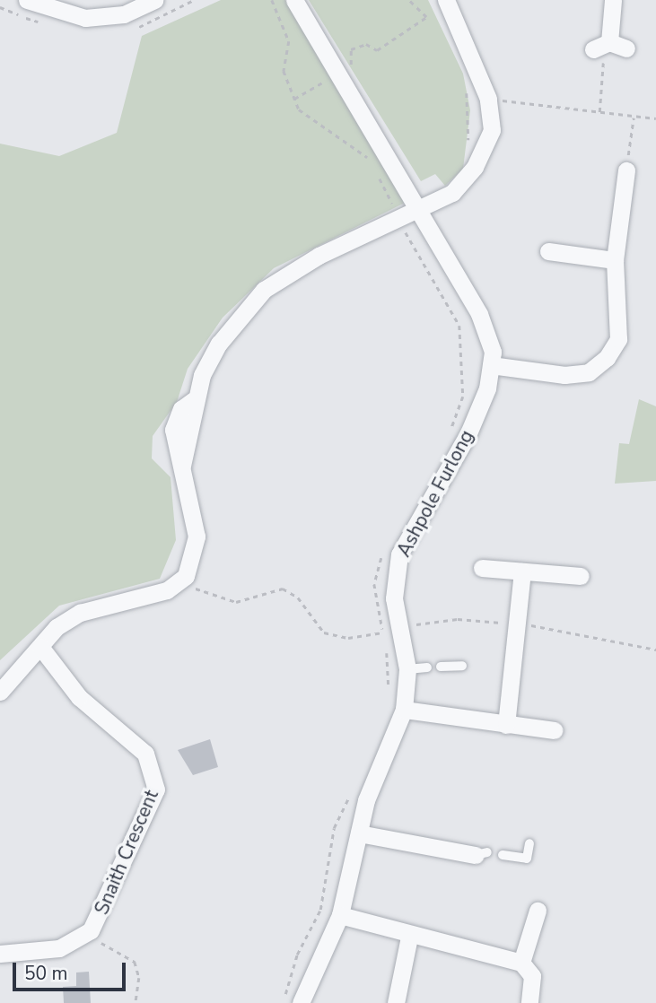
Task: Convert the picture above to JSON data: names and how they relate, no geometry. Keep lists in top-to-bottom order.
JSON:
{
  "streets": {
    "street": ["Ashpole Furlong", "Snaith Crescent"]
  },
  "scale_bar": "50 m"
}
